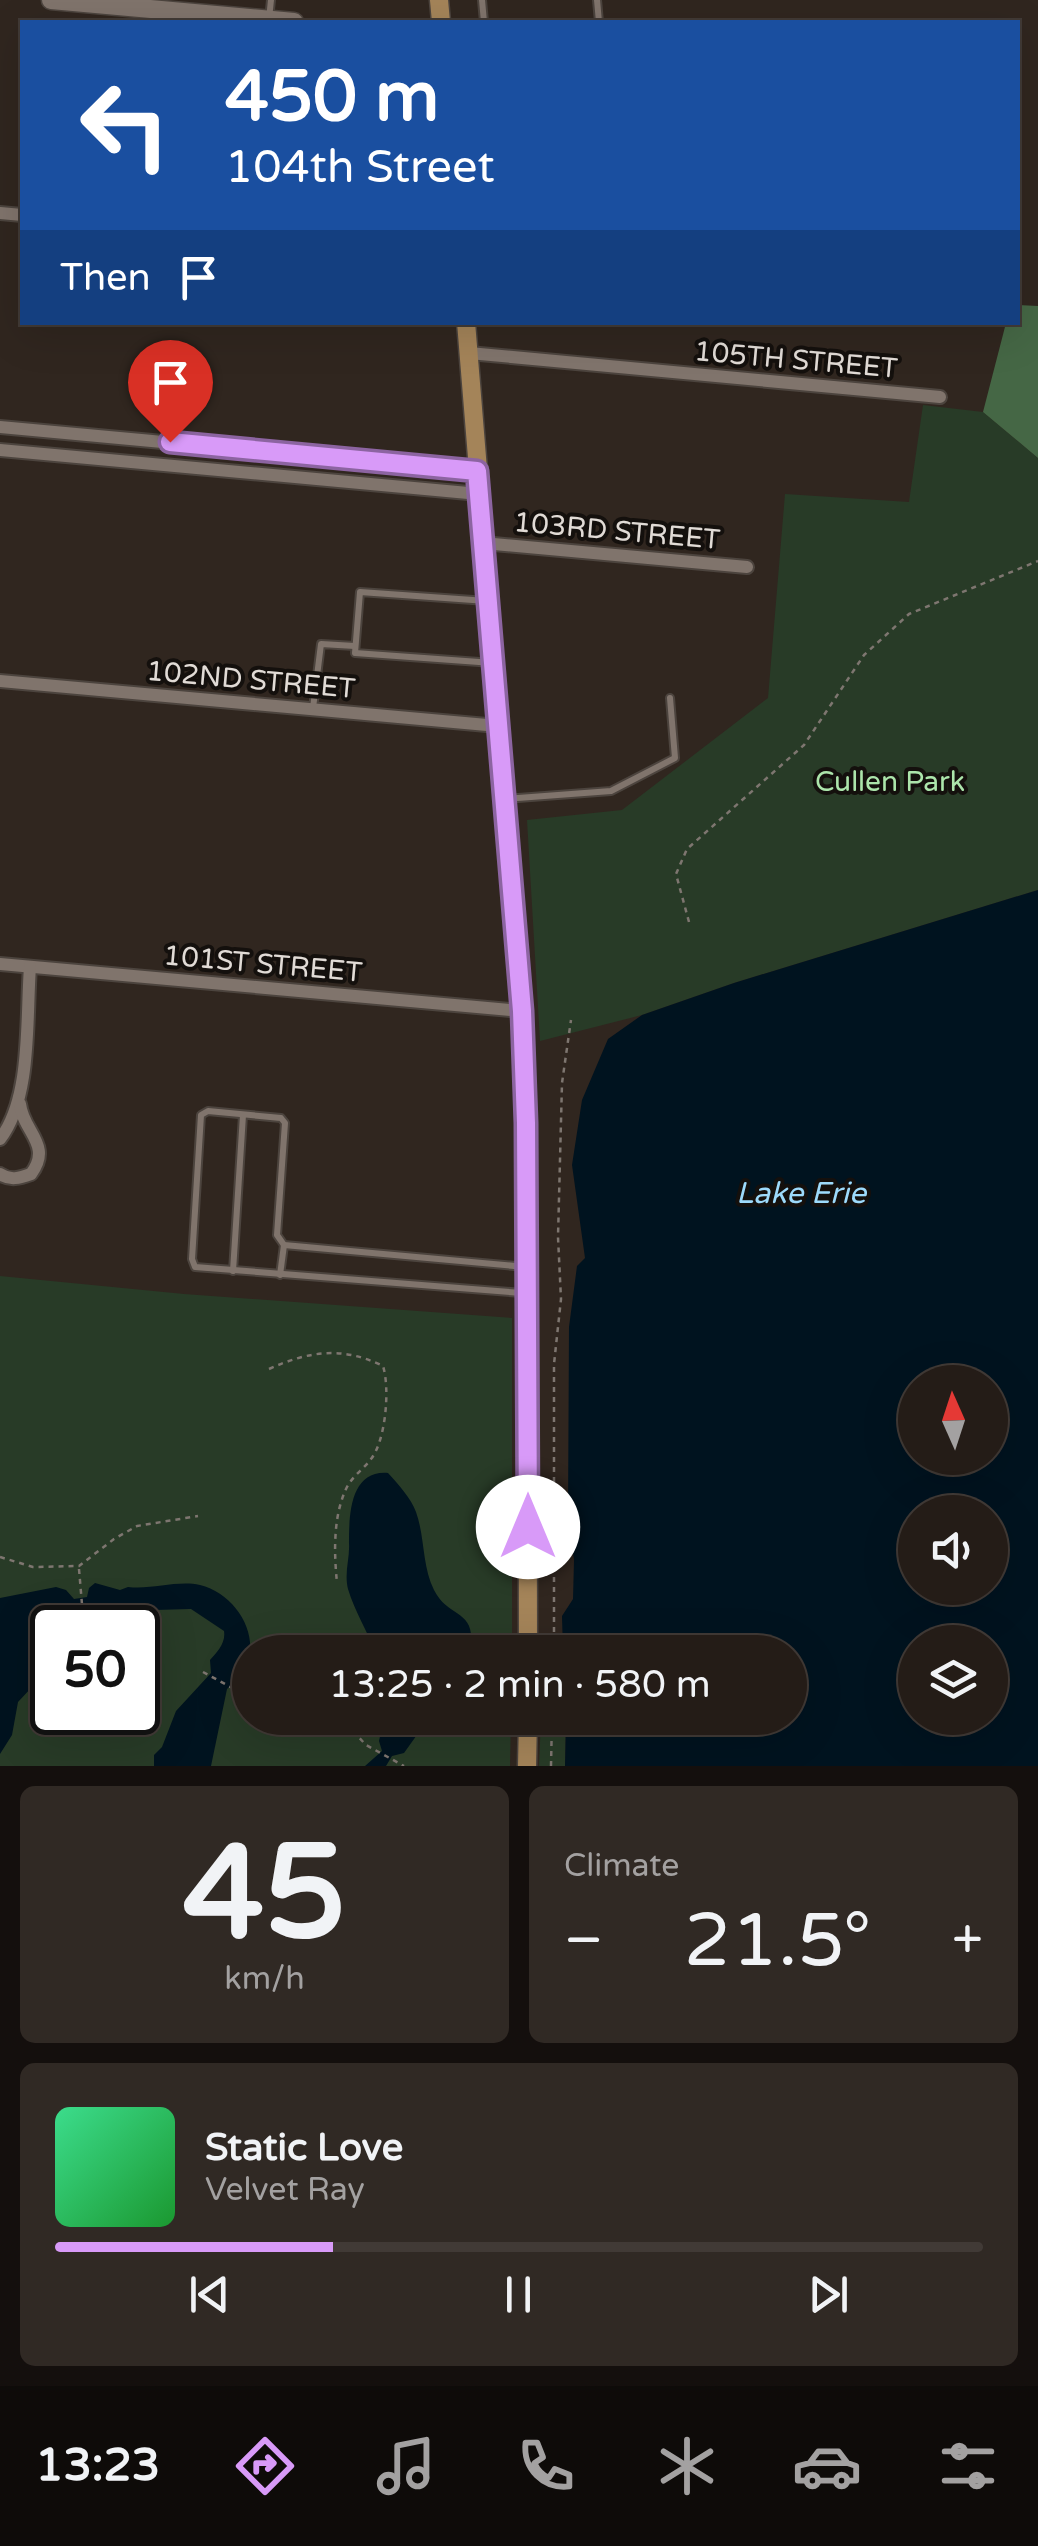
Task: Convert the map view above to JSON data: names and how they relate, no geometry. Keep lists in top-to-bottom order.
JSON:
{
  "streets": {
    "street": [
      "105TH STREET",
      "103RD STREET",
      "102ND STREET",
      "101ST STREET"
    ]
  },
  "water": ["Lake Erie"],
  "parks": ["Cullen Park"],
  "north": "top",
  "page": {
    "turn": ["450 m", "104th Street"],
    "then": "Then",
    "limit": "50",
    "trip": "13:25 · 2 min · 580 m",
    "tile": [
      ["45", "km/h"],
      "Climate"
    ],
    "heat": ["−", "21.5°", "+"],
    "song": ["Static Love", "Velvet Ray"],
    "tabs": "13:23"
  }
}
